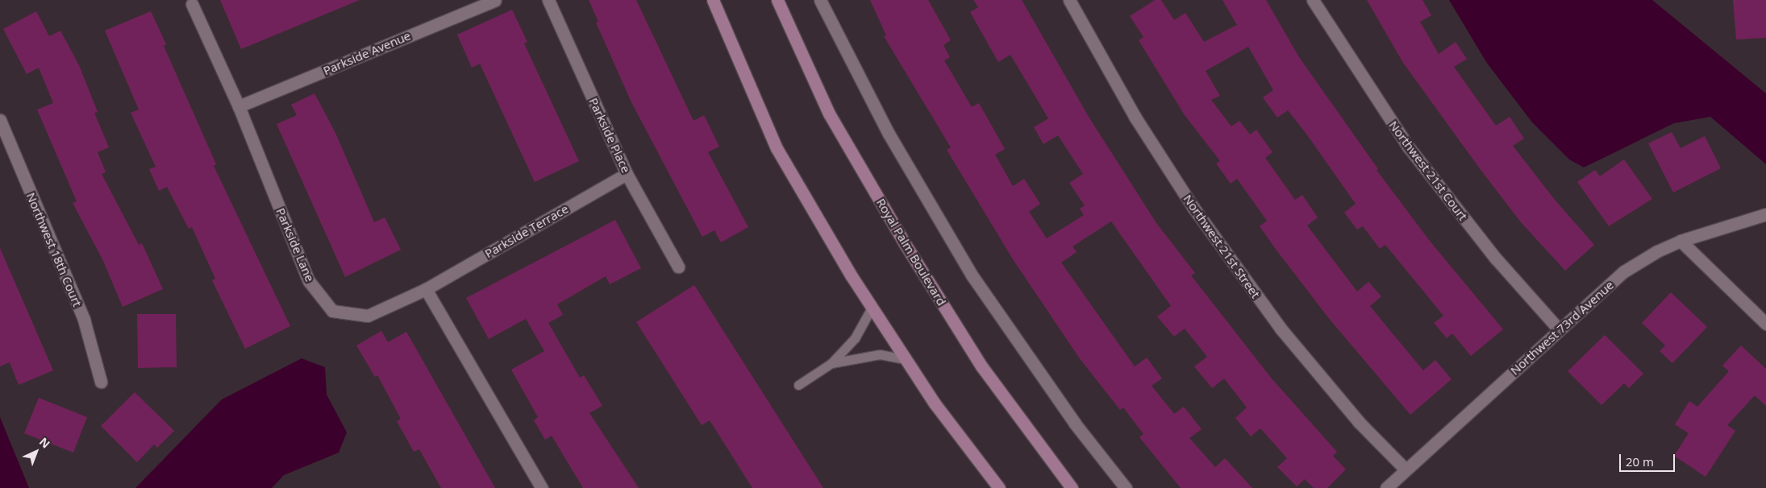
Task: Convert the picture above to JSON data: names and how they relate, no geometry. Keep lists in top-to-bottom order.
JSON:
{
  "streets": {
    "main road": ["Royal Palm Boulevard"],
    "street": [
      "Parkside Avenue",
      "Parkside Place",
      "Northwest 21st Court",
      "Parkside Terrace",
      "Parkside Lane",
      "Northwest 21st Street",
      "Northwest 18th Court",
      "Northwest 73rd Avenue"
    ]
  },
  "crossings": [
    ["Parkside Avenue", "Parkside Lane"],
    ["Parkside Place", "Parkside Terrace"],
    ["Northwest 21st Court", "Northwest 73rd Avenue"],
    ["Parkside Terrace", "Parkside Lane"],
    ["Northwest 21st Street", "Northwest 73rd Avenue"]
  ],
  "scale_bar": "20 m",
  "north": "top right"
}
